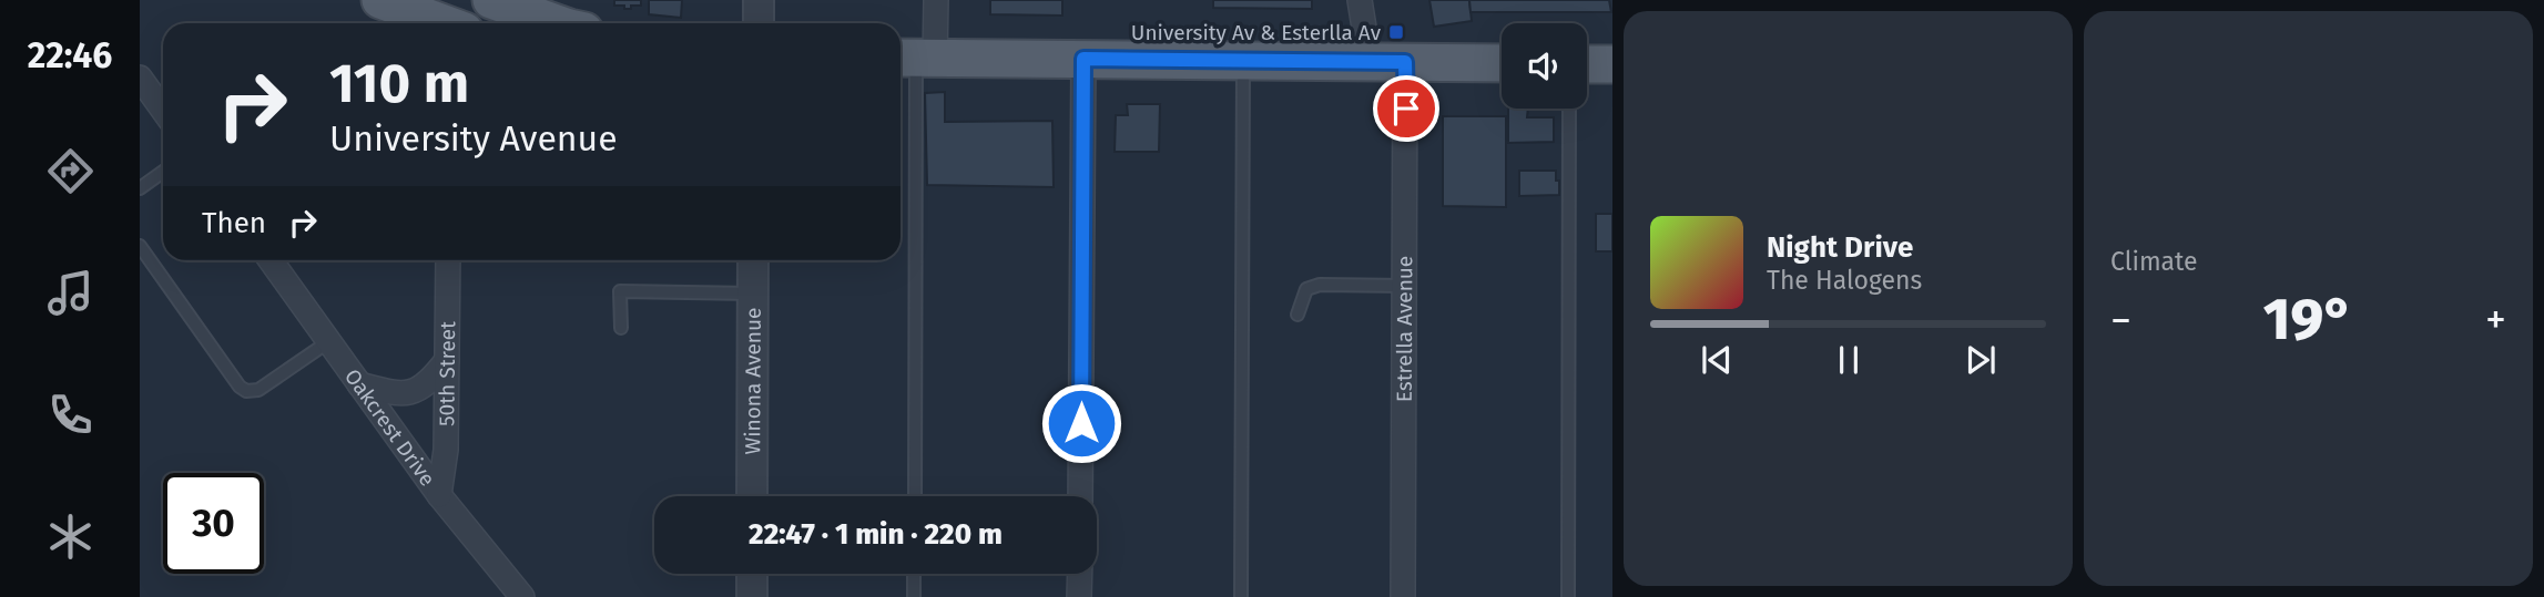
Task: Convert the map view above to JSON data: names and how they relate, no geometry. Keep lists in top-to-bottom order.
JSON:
{
  "streets": {
    "street": [
      "Estrella Avenue",
      "50th Street",
      "Winona Avenue",
      "Oakcrest Drive"
    ]
  },
  "crossings": [
    ["50th Street", "Oakcrest Drive"]
  ],
  "places": {
    "transit": ["University Av & Esterlla Av"]
  },
  "page": {
    "tabs": "22:46",
    "tile": "Climate",
    "turn": ["110 m", "University Avenue"],
    "then": "Then",
    "song": ["Night Drive", "The Halogens"],
    "heat": ["−", "19°", "+"],
    "limit": "30",
    "trip": "22:47 · 1 min · 220 m"
  }
}
